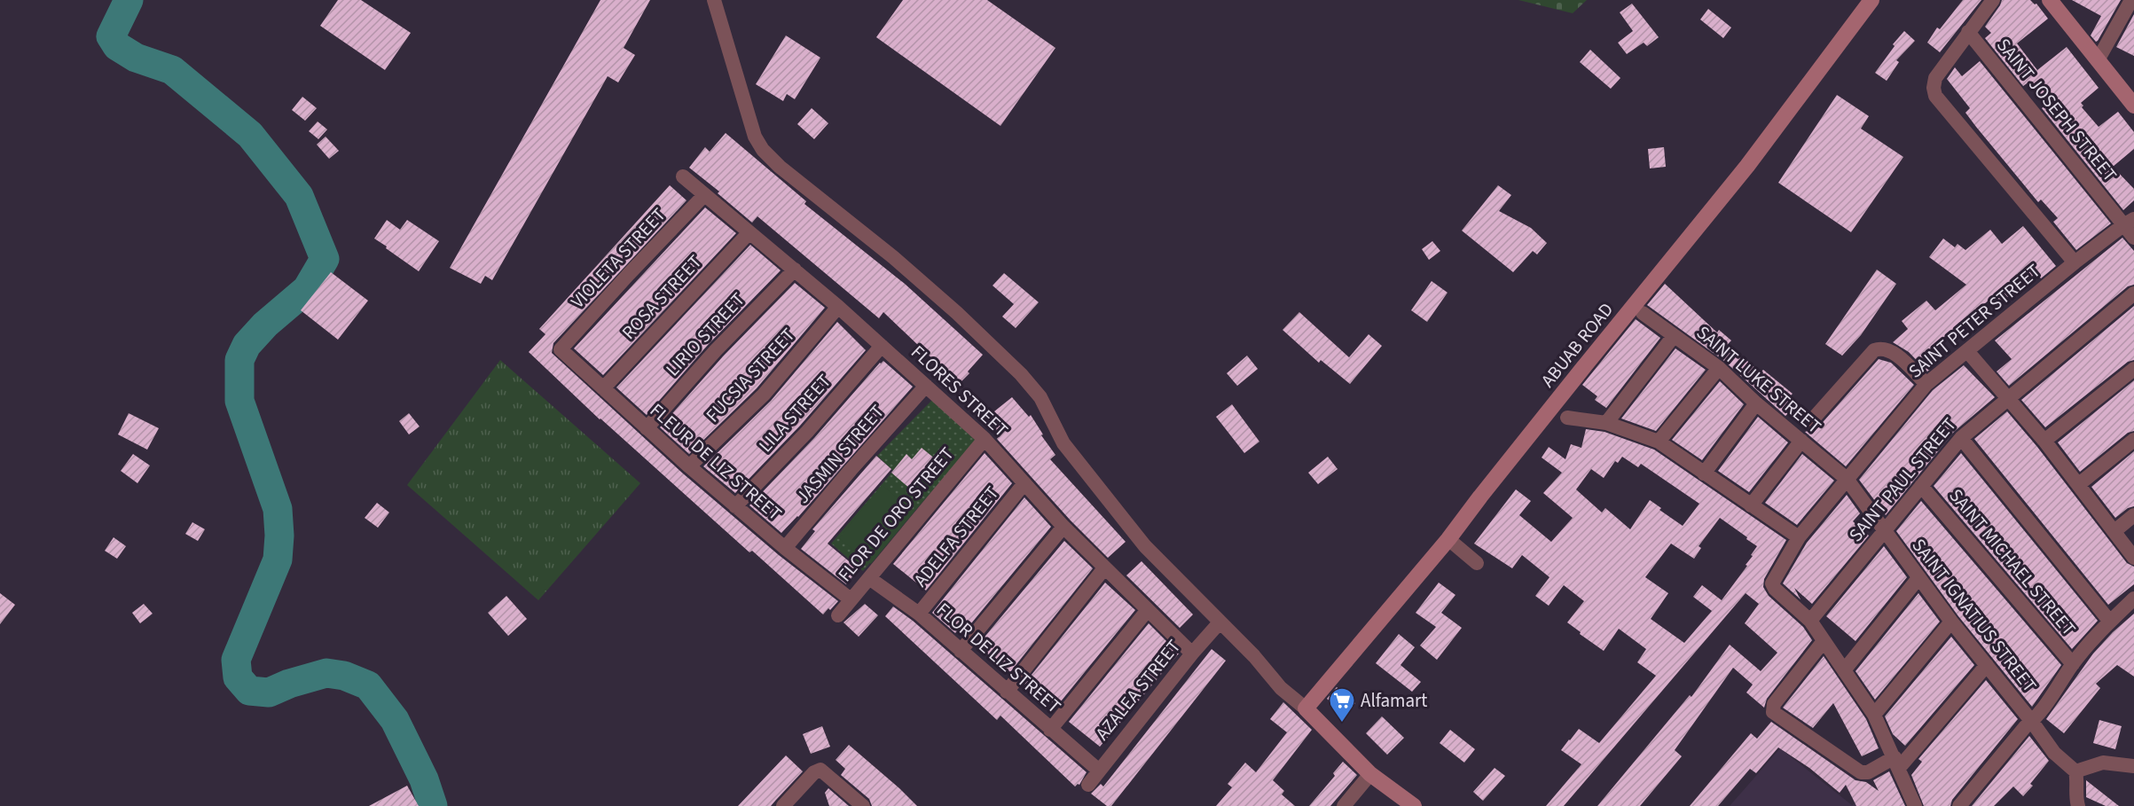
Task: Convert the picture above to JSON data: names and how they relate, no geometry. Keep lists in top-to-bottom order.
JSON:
{
  "streets": {
    "street": [
      "SAINT JOSEPH STREET",
      "VIOLETA STREET",
      "ROSA STREET",
      "SAINT PETER STREET",
      "LIRIO STREET",
      "ABUAB ROAD",
      "FUCSIA STREET",
      "SAINT LUKE STREET",
      "FLORES STREET",
      "LILA STREET",
      "JASMIN STREET",
      "FLEUR DE LIZ STREET",
      "SAINT PAUL STREET",
      "FLOR DE ORO STREET",
      "ADELFA STREET",
      "SAINT MICHAEL STREET",
      "SAINT IGNATIUS STREET",
      "FLOR DE LIZ STREET",
      "AZALEA STREET"
    ]
  },
  "crossings": [
    ["SAINT JOSEPH STREET", "SAINT PETER STREET"],
    ["VIOLETA STREET", "FLORES STREET"],
    ["VIOLETA STREET", "FLEUR DE LIZ STREET"],
    ["ROSA STREET", "FLORES STREET"],
    ["ROSA STREET", "FLEUR DE LIZ STREET"],
    ["SAINT PETER STREET", "SAINT LUKE STREET"],
    ["SAINT PETER STREET", "SAINT PAUL STREET"],
    ["SAINT PETER STREET", "SAINT IGNATIUS STREET"],
    ["LIRIO STREET", "FLORES STREET"],
    ["LIRIO STREET", "FLEUR DE LIZ STREET"],
    ["FUCSIA STREET", "FLORES STREET"],
    ["FUCSIA STREET", "FLEUR DE LIZ STREET"],
    ["SAINT LUKE STREET", "SAINT IGNATIUS STREET"],
    ["FLORES STREET", "LILA STREET"],
    ["FLORES STREET", "JASMIN STREET"],
    ["FLORES STREET", "FLOR DE ORO STREET"],
    ["FLORES STREET", "ADELFA STREET"],
    ["FLORES STREET", "AZALEA STREET"],
    ["LILA STREET", "FLEUR DE LIZ STREET"],
    ["JASMIN STREET", "FLEUR DE LIZ STREET"],
    ["FLEUR DE LIZ STREET", "FLOR DE ORO STREET"],
    ["SAINT PAUL STREET", "SAINT MICHAEL STREET"],
    ["SAINT PAUL STREET", "SAINT IGNATIUS STREET"],
    ["FLOR DE ORO STREET", "FLOR DE LIZ STREET"],
    ["ADELFA STREET", "FLOR DE LIZ STREET"],
    ["FLOR DE LIZ STREET", "AZALEA STREET"]
  ],
  "places": {
    "supermarket": ["Alfamart"]
  }
}
